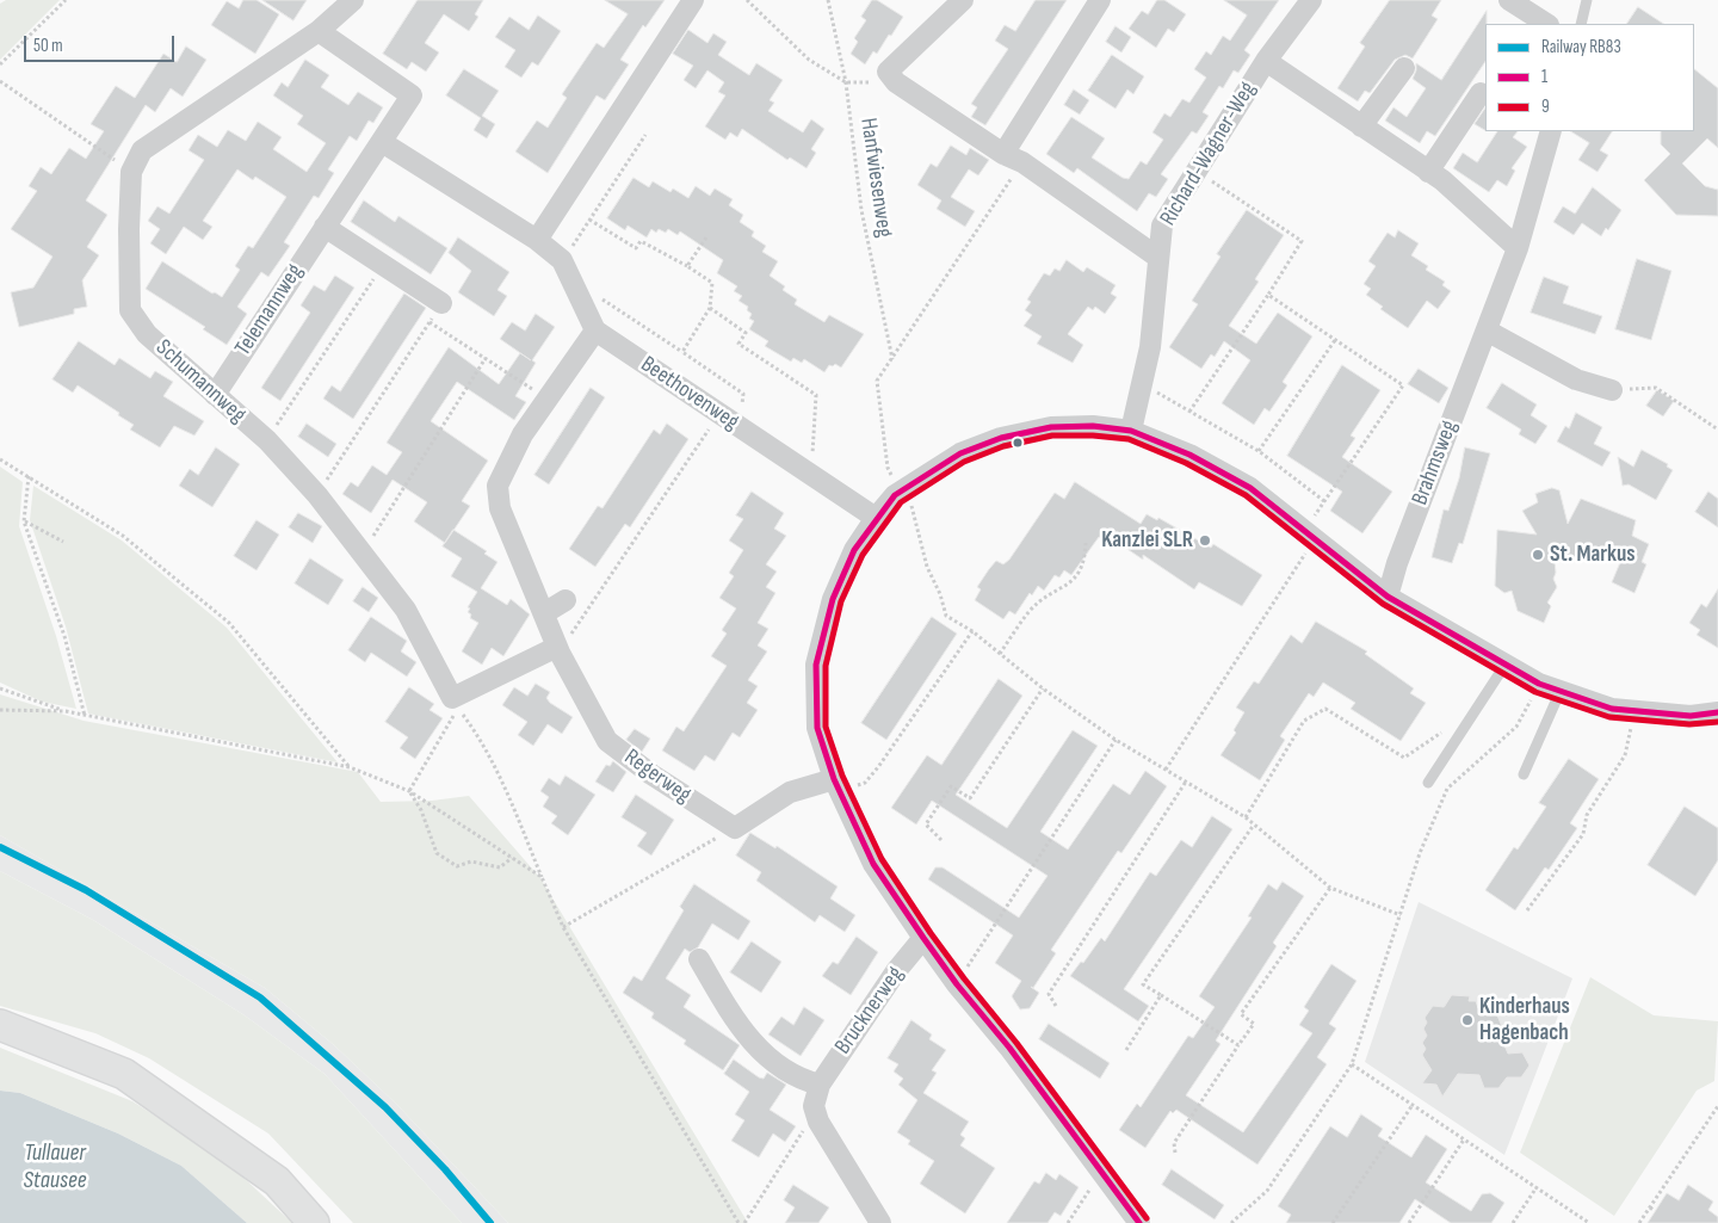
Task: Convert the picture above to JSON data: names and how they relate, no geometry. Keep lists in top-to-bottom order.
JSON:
{
  "streets": {
    "street": [
      "Richard-Wagner-Weg",
      "Telemannweg",
      "Schumannweg",
      "Beethovenweg",
      "Brahmsweg",
      "Regerweg",
      "Brucknerweg"
    ],
    "path": ["Hanfwiesenweg"]
  },
  "crossings": [
    ["Telemannweg", "Schumannweg"],
    ["Schumannweg", "Regerweg"],
    ["Beethovenweg", "Regerweg"]
  ],
  "water": ["Tullauer Stausee"],
  "places": ["Kanzlei SLR", "St. Markus", "Kinderhaus Hagenbach"],
  "lines": ["transit line 1", "transit line 9", "rail line RB83"],
  "legend": ["Railway RB83", "1", "9"],
  "scale_bar": "50 m"
}
